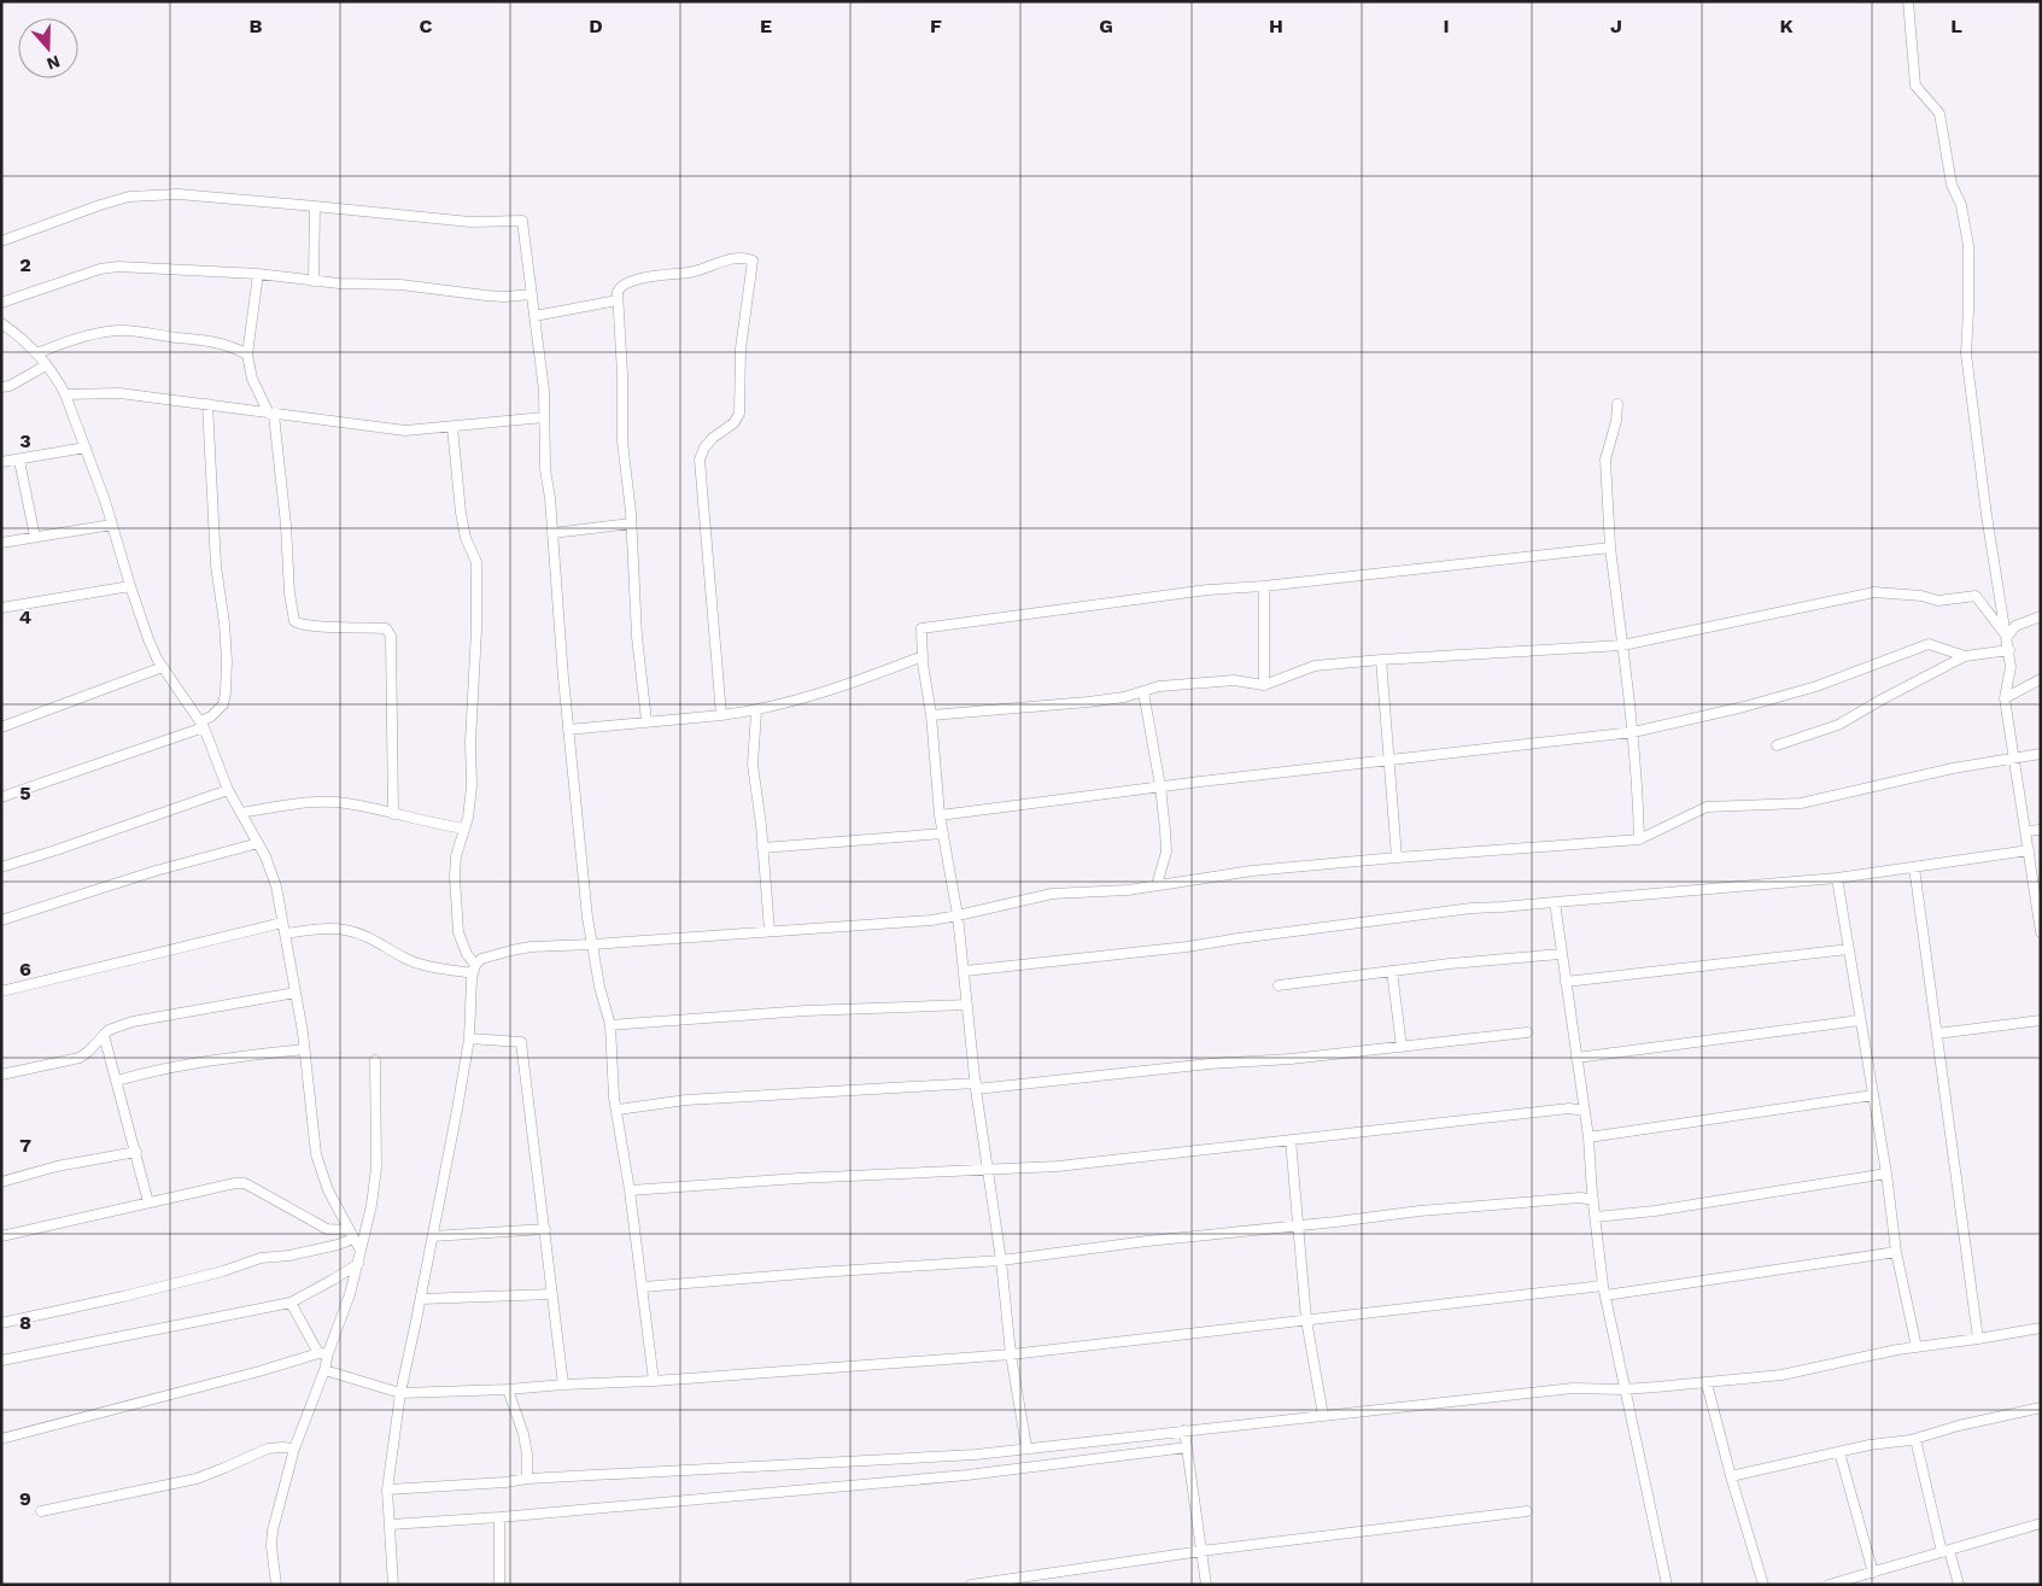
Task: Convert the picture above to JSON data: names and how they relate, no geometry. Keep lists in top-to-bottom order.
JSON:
{
  "north": "bottom",
  "grid": {
    "columns": [
      "B",
      "C",
      "D",
      "E",
      "F",
      "G",
      "H",
      "I",
      "J",
      "K",
      "L"
    ],
    "rows": [
      "2",
      "3",
      "4",
      "5",
      "6",
      "7",
      "8",
      "9"
    ]
  }
}
